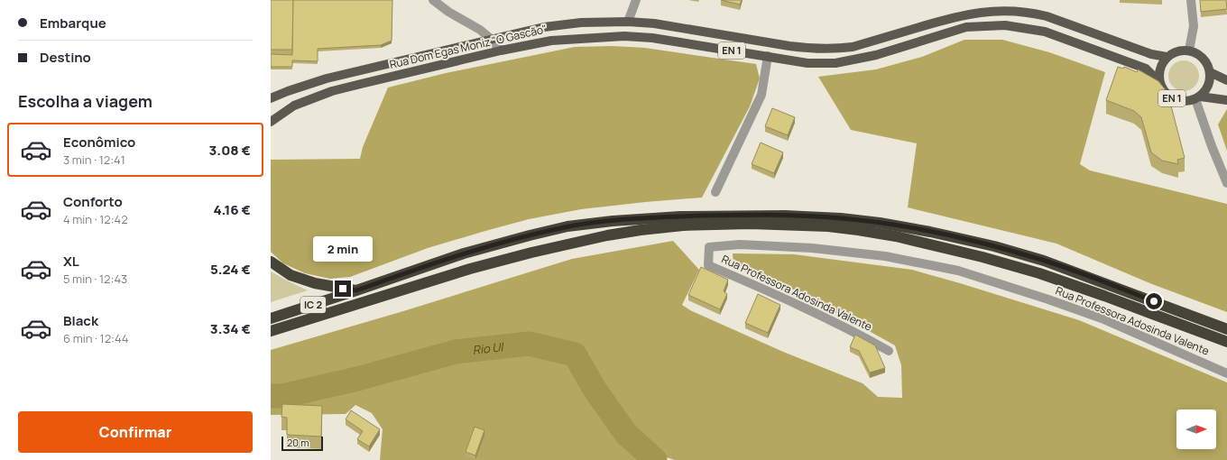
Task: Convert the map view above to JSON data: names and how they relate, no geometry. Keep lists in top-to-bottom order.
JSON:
{
  "streets": {
    "highway": ["IC 2"],
    "main road": ["Rua Dom Egas Moniz \"O Gascão\"", "EN 1"],
    "street": ["Rua Professora Adosinda Valente"]
  },
  "crossings": [
    ["Rua Dom Egas Moniz \"O Gascão\"", "EN 1"]
  ],
  "water": ["Rio Ul"],
  "scale_bar": "20 m",
  "north": "right",
  "page": {
    "banner": ["Embarque", "Destino"],
    "heading": "Escolha a viagem",
    "list": [
      {
        "name": "Econômico",
        "note": "3 min · 12:41",
        "value": "3.08 €"
      },
      {
        "name": "Conforto",
        "note": "4 min · 12:42",
        "value": "4.16 €"
      },
      {
        "name": "XL",
        "note": "5 min · 12:43",
        "value": "5.24 €"
      },
      {
        "name": "Black",
        "note": "6 min · 12:44",
        "value": "3.34 €"
      }
    ],
    "bubble": "2 min",
    "buttons": "Confirmar",
    "scale": "20 m"
  }
}
